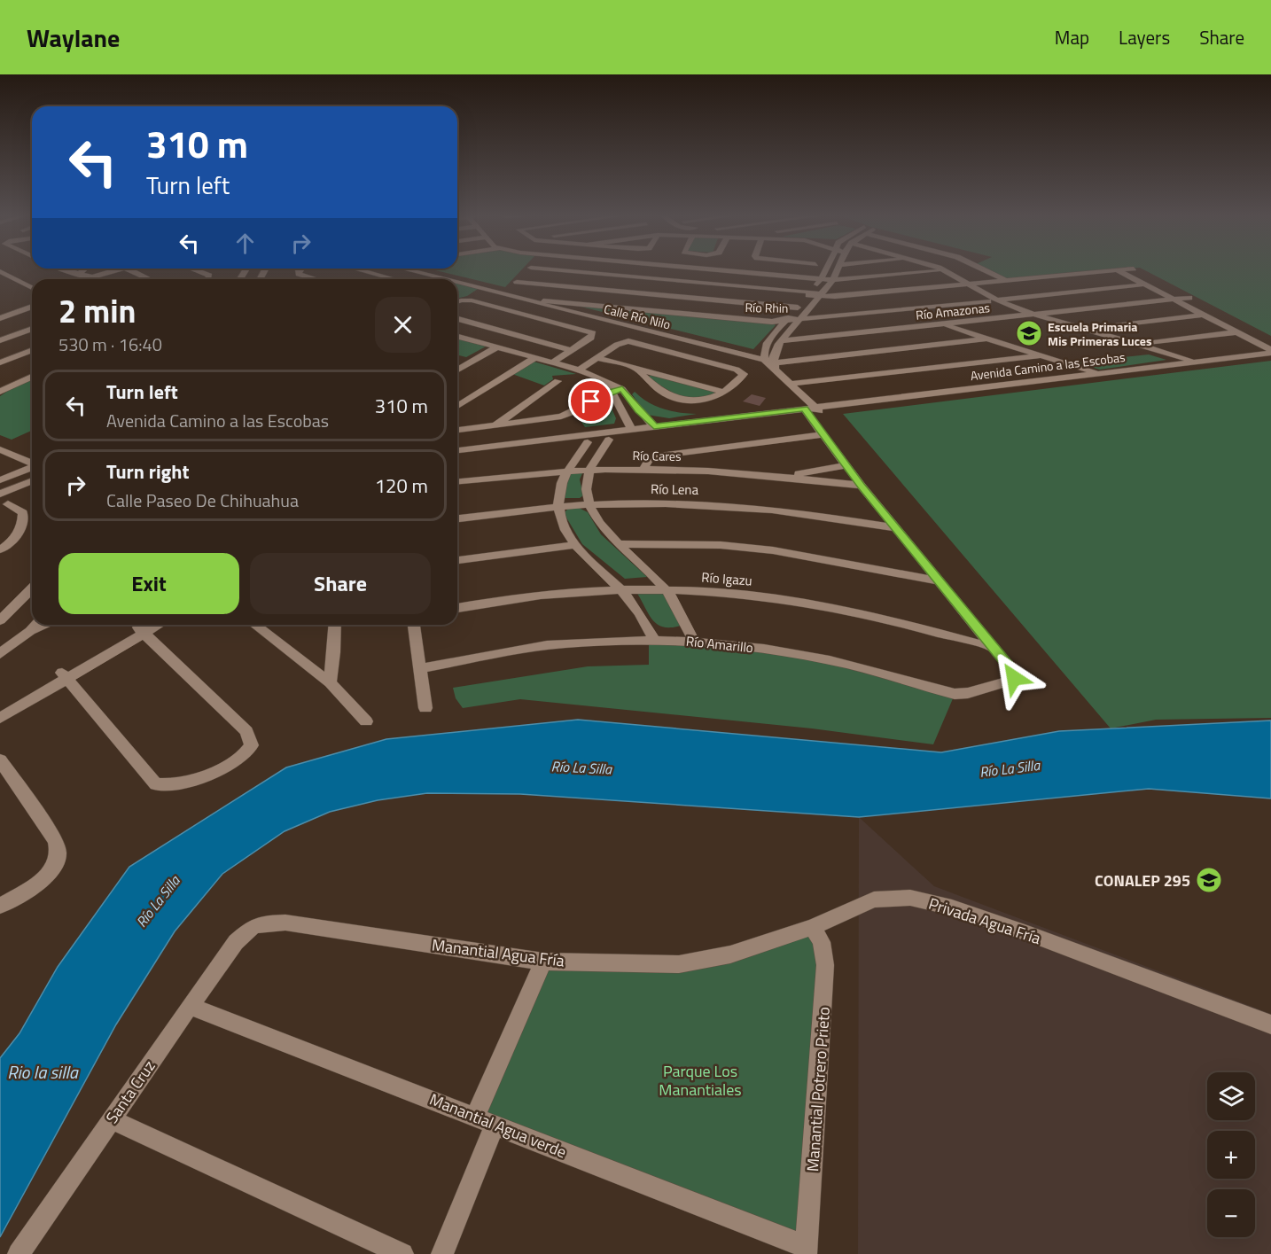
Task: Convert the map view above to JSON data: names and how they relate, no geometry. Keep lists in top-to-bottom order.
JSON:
{
  "streets": {
    "street": [
      "Río Rhin",
      "Río Amazonas",
      "Calle Río Nilo",
      "Avenida Camino a las Escobas",
      "Río Cares",
      "Río Lena",
      "Río Igazu",
      "Río Amarillo",
      "Privada Agua Fría",
      "Manantial Agua Fría",
      "Manantial Potrero Prieto",
      "Santa Cruz",
      "Manantial Agua verde"
    ]
  },
  "crossings": [
    ["Río Rhin", "Calle Río Nilo"],
    ["Río Igazu", "Río Amarillo"],
    ["Privada Agua Fría", "Manantial Agua Fría"],
    ["Privada Agua Fría", "Manantial Potrero Prieto"],
    ["Manantial Agua Fría", "Manantial Potrero Prieto"],
    ["Manantial Agua Fría", "Santa Cruz"],
    ["Manantial Potrero Prieto", "Manantial Agua verde"],
    ["Santa Cruz", "Manantial Agua verde"]
  ],
  "water": ["Río La Silla", "Rio la silla"],
  "parks": ["Parque Los Manantiales"],
  "places": {
    "school or university": ["Escuela Primaria Mis Primeras Luces", "CONALEP 295"]
  },
  "page": {
    "header": "Waylane",
    "nav": ["Map", "Layers", "Share"],
    "turn": ["310 m", "Turn left"],
    "heading": ["2 min", "530 m · 16:40"],
    "list": [
      {
        "name": "Turn left",
        "note": "Avenida Camino a las Escobas",
        "value": "310 m"
      },
      {
        "name": "Turn right",
        "note": "Calle Paseo De Chihuahua",
        "value": "120 m"
      }
    ],
    "buttons": ["Exit", "Share"],
    "map_buttons": ["+", "−"]
  }
}
